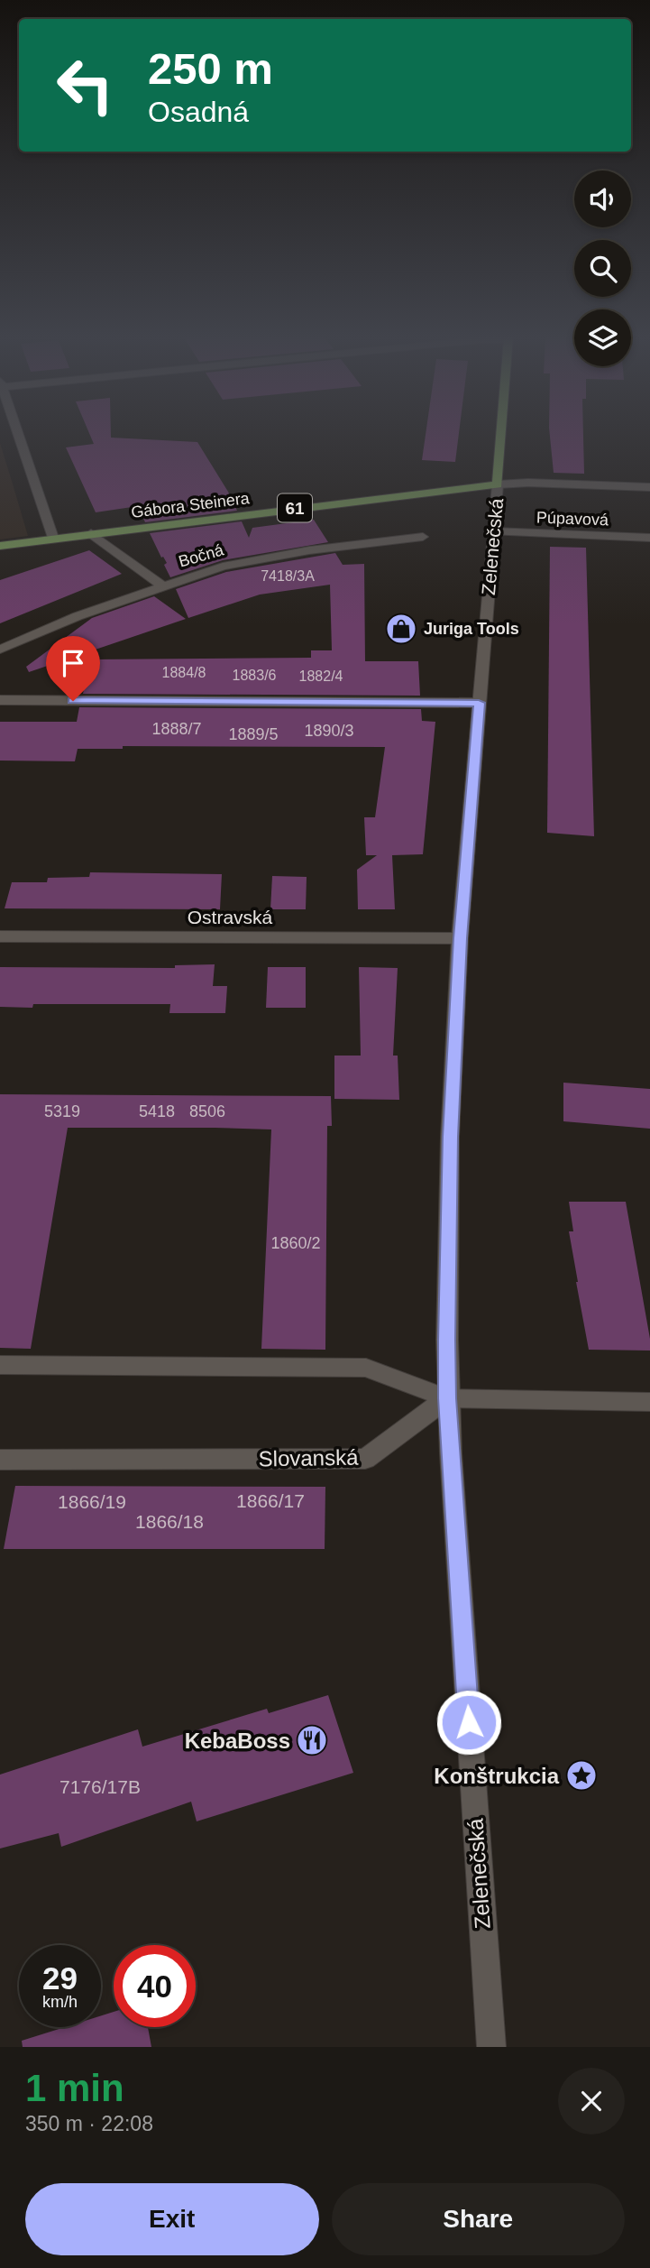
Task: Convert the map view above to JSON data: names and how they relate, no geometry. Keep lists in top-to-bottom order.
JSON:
{
  "streets": {
    "main road": ["Gábora Steinera", "61", "Zelenečská"],
    "street": [
      "Púpavová",
      "Bočná",
      "Ostravská",
      "Slovanská"
    ]
  },
  "crossings": [
    ["Gábora Steinera", "Zelenečská"],
    ["Púpavová", "Zelenečská"],
    ["Zelenečská", "Ostravská"],
    ["Zelenečská", "Slovanská"]
  ],
  "places": {
    "shop": ["Juriga Tools"],
    "restaurant": ["KebaBoss"],
    "place": ["Konštrukcia"]
  },
  "house_numbers": [
    "7418/3A",
    "1884/8",
    "1883/6",
    "1882/4",
    "1888/7",
    "1890/3",
    "1889/5",
    "5319",
    "5418",
    "8506",
    "1860/2",
    "1866/17",
    "1866/19",
    "1866/18",
    "7176/17B"
  ],
  "page": {
    "turn": ["250 m", "Osadná"],
    "speed": "29 km/h",
    "limit": "40",
    "heading": ["1 min", "350 m · 22:08"],
    "buttons": ["Exit", "Share"]
  }
}
